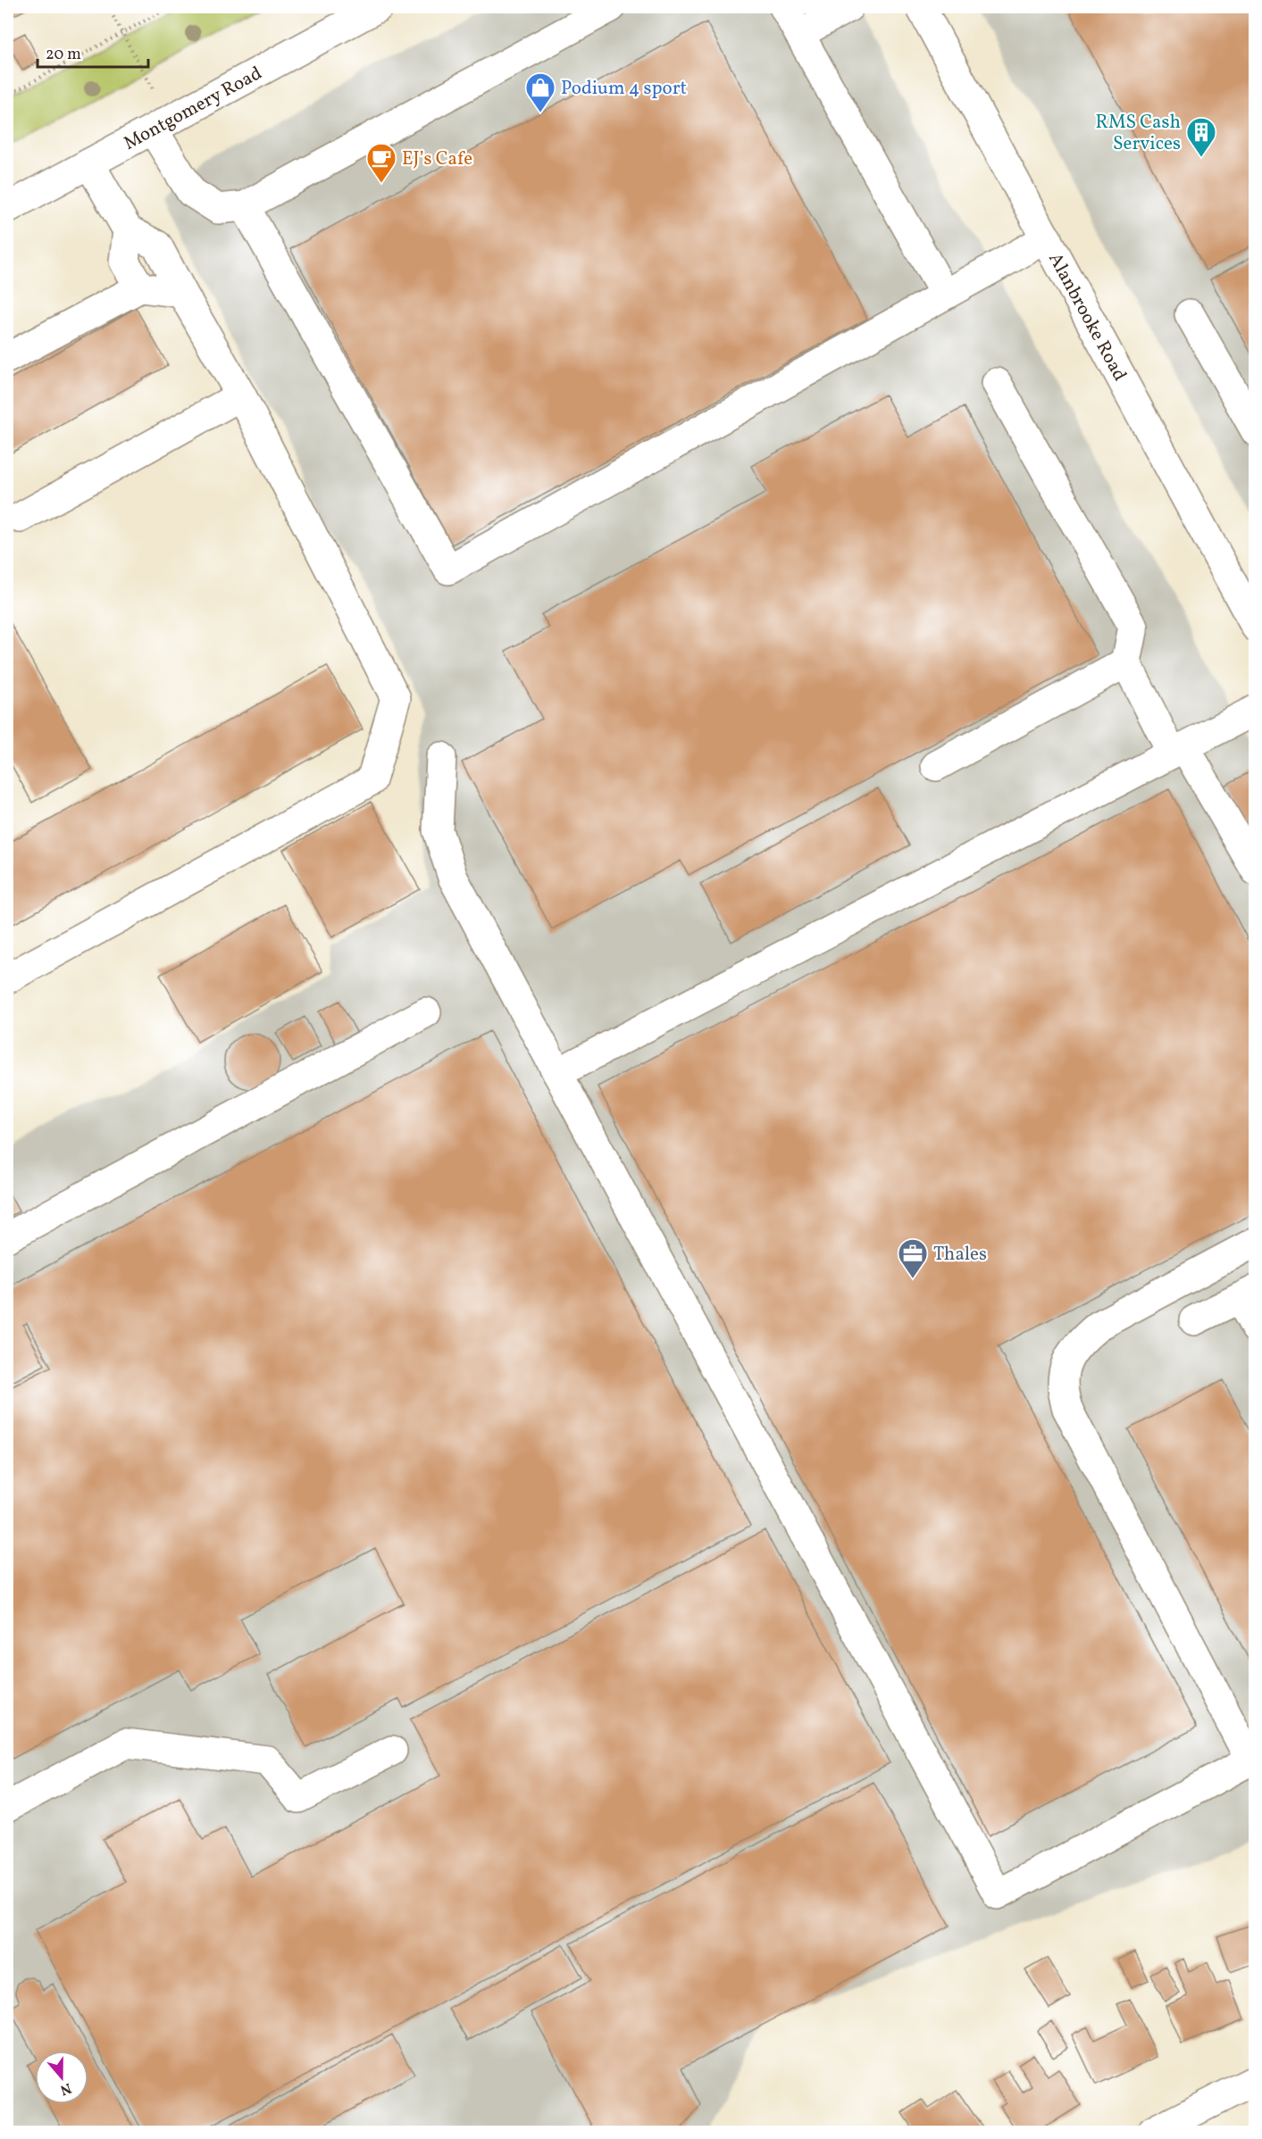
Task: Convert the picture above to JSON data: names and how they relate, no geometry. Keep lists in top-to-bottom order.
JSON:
{
  "streets": {
    "street": ["Montgomery Road", "Alanbrooke Road"]
  },
  "places": {
    "shop": ["Podium 4 sport"],
    "building": ["RMS Cash Services"],
    "cafe": ["EJ’s Cafe"],
    "office": ["Thales"]
  },
  "scale_bar": "20 m",
  "north": "bottom"
}
